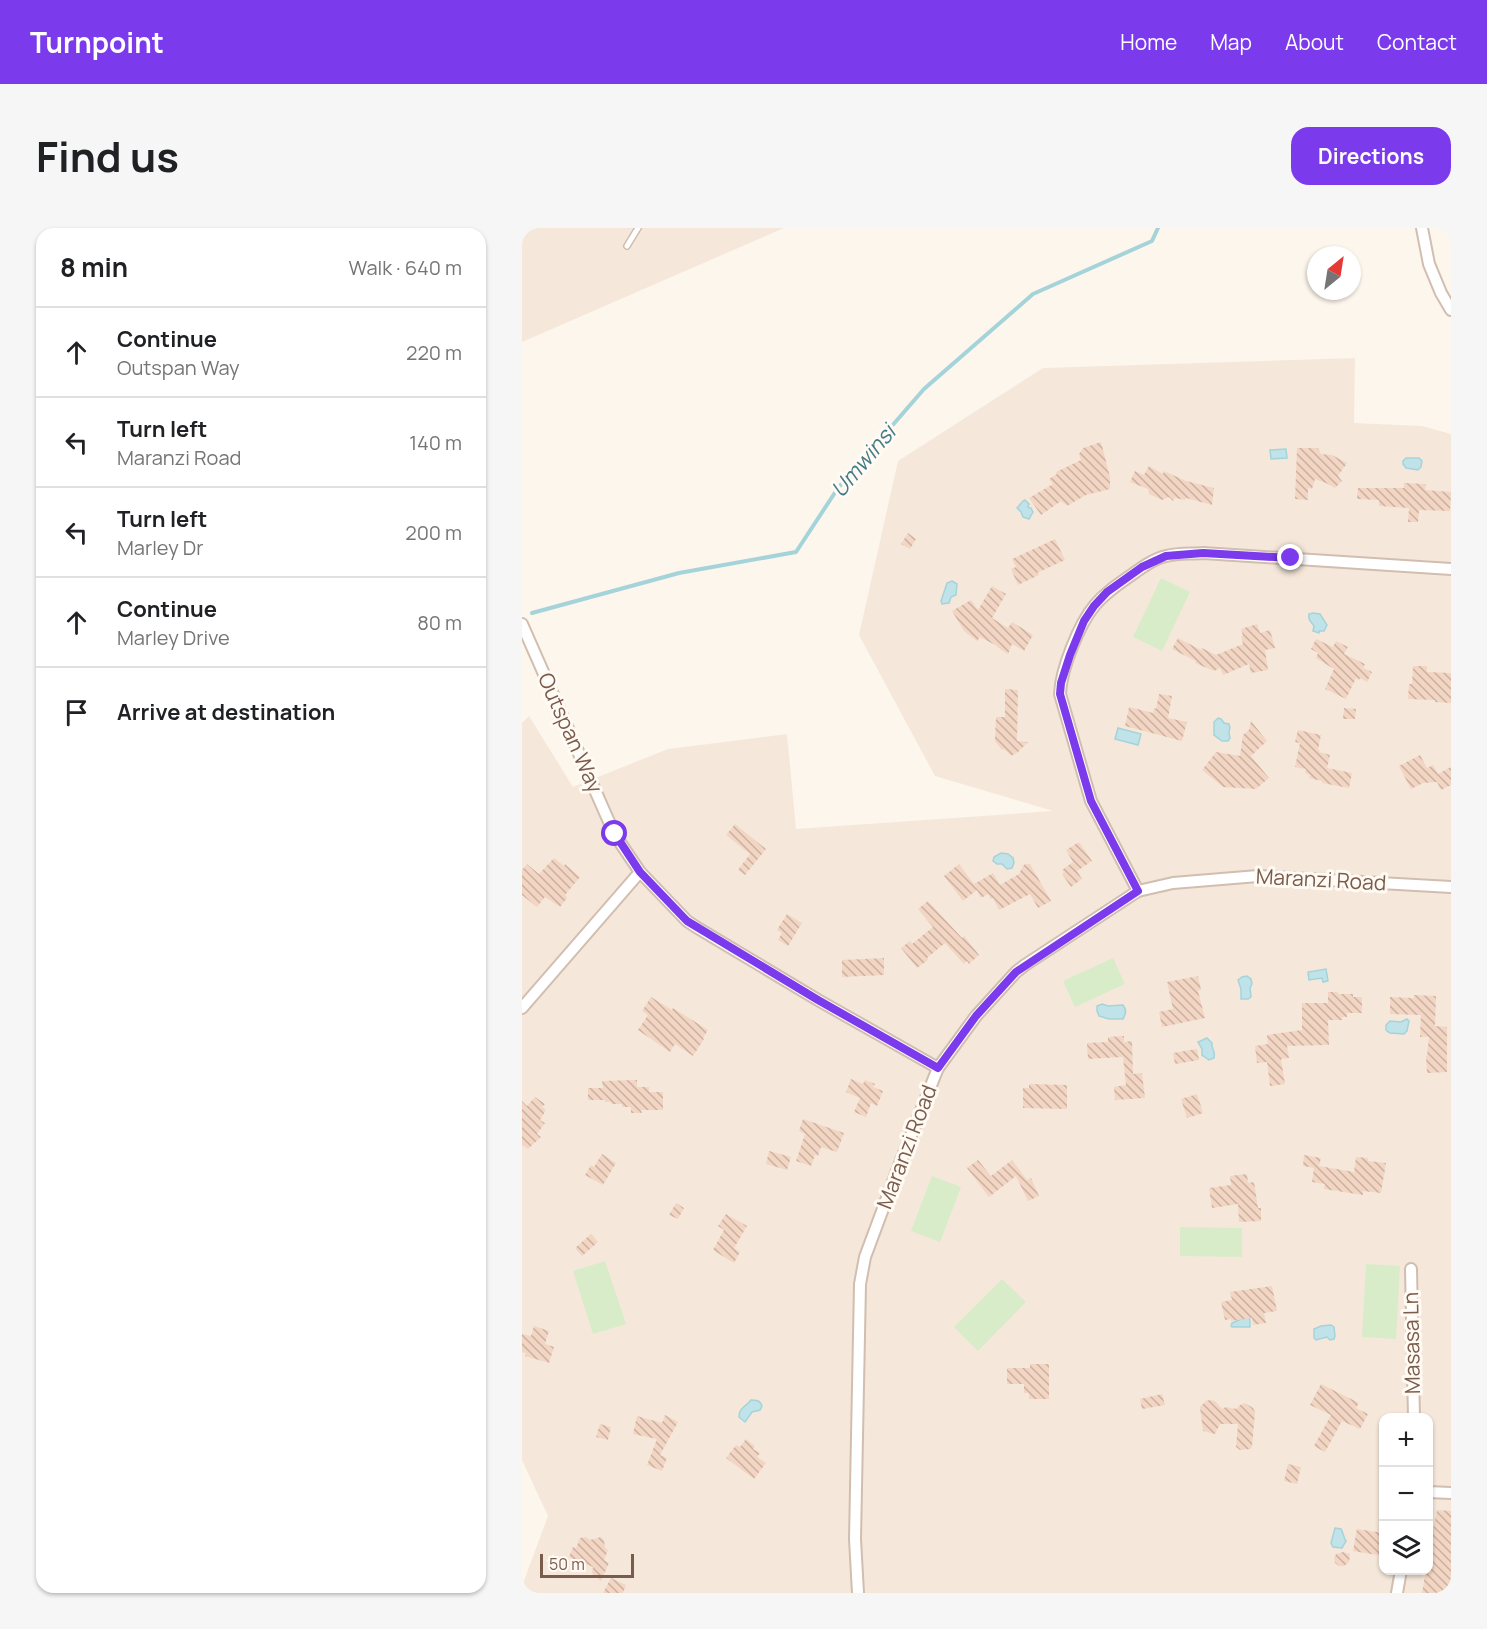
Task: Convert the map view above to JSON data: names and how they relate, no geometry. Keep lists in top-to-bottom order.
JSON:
{
  "streets": {
    "street": ["Outspan Way", "Maranzi Road", "Masasa Ln"]
  },
  "crossings": [
    ["Outspan Way", "Maranzi Road"]
  ],
  "water": ["Umwinsi"],
  "scale_bar": "50 m",
  "north": "top right",
  "page": {
    "header": "Turnpoint",
    "nav": [
      "Home",
      "Map",
      "About",
      "Contact"
    ],
    "title": "Find us",
    "buttons": "Directions",
    "heading": ["8 min", "Walk · 640 m"],
    "list": [
      ["Continue", "Outspan Way", "220 m"],
      ["Turn left", "Maranzi Road", "140 m"],
      ["Turn left", "Marley Dr", "200 m"],
      ["Continue", "Marley Drive", "80 m"],
      "Arrive at destination"
    ],
    "map_buttons": ["+", "−"],
    "scale": "50 m"
  }
}
